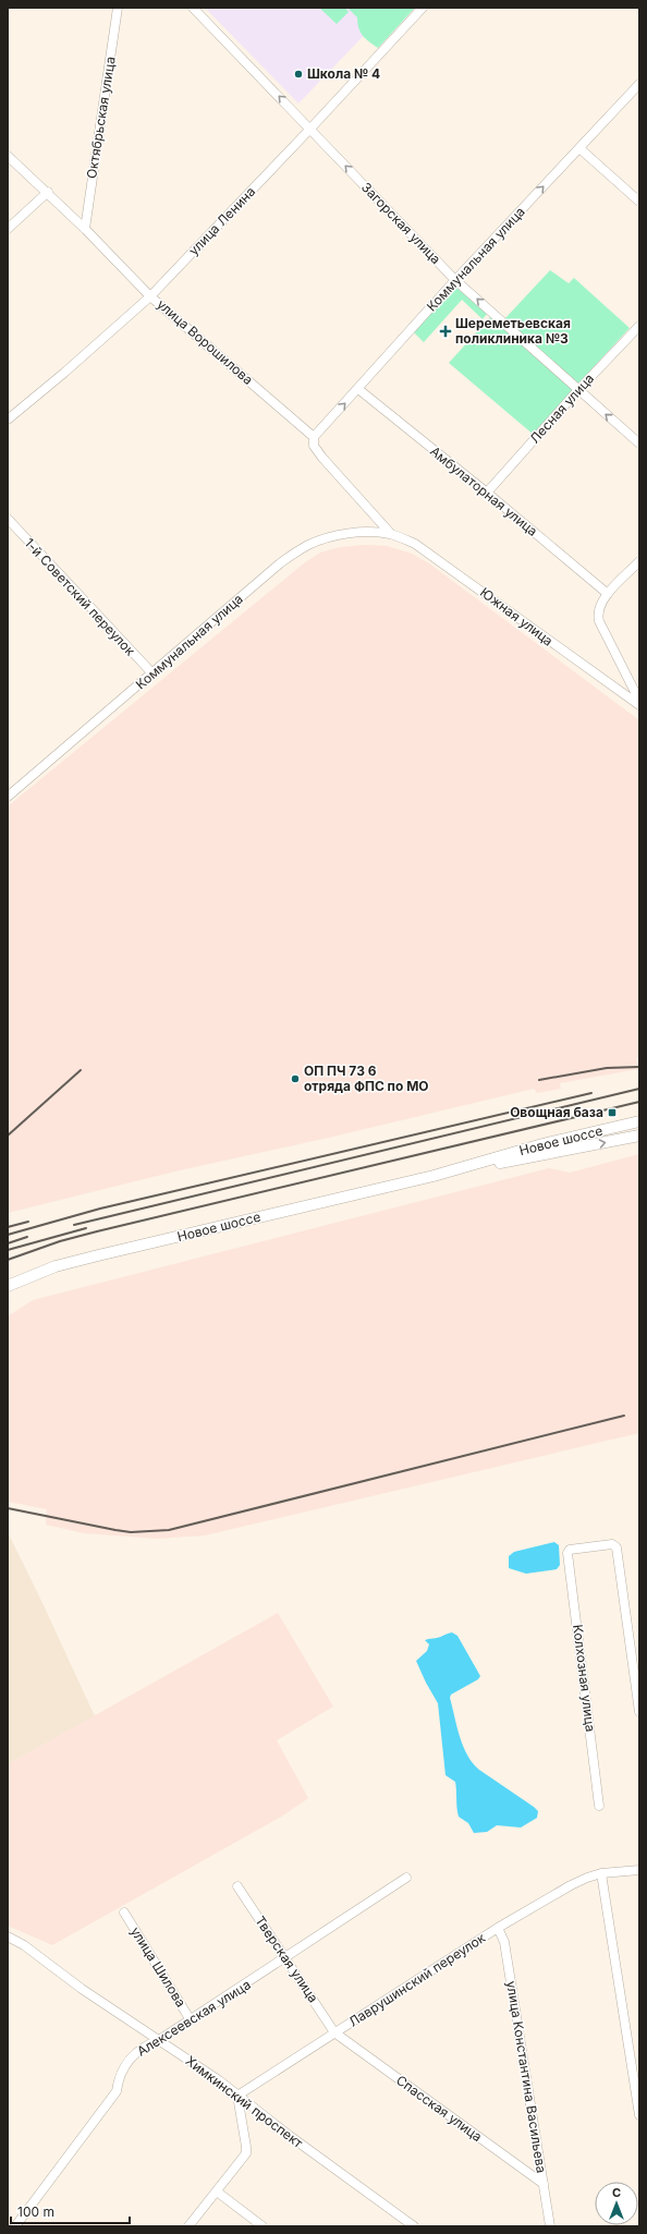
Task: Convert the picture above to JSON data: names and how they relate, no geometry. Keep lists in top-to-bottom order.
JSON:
{
  "streets": {
    "main road": ["Новое шоссе"],
    "street": [
      "Октябрьская улица",
      "улица Ленина",
      "Загорская улица",
      "Коммунальная улица",
      "улица Ворошилова",
      "Лесная улица",
      "Амбулаторная улица",
      "1-й Советский переулок",
      "Южная улица",
      "Колхозная улица",
      "Тверская улица",
      "улица Шилова",
      "Лаврушинский переулок",
      "Алексеевская улица",
      "улица Константина Васильева",
      "Химкинский проспект",
      "Спасская улица"
    ]
  },
  "crossings": [
    ["Октябрьская улица", "улица Ворошилова"],
    ["улица Ленина", "Загорская улица"],
    ["улица Ленина", "улица Ворошилова"],
    ["Загорская улица", "Коммунальная улица"],
    ["Загорская улица", "Лесная улица"],
    ["Коммунальная улица", "улица Ворошилова"],
    ["Коммунальная улица", "Амбулаторная улица"],
    ["Коммунальная улица", "1-й Советский переулок"],
    ["Коммунальная улица", "Южная улица"],
    ["улица Ворошилова", "Южная улица"],
    ["Лесная улица", "Амбулаторная улица"],
    ["Тверская улица", "Лаврушинский переулок"],
    ["Тверская улица", "Алексеевская улица"],
    ["Тверская улица", "Спасская улица"],
    ["улица Шилова", "Алексеевская улица"],
    ["Лаврушинский переулок", "улица Константина Васильева"],
    ["Лаврушинский переулок", "Химкинский проспект"],
    ["Лаврушинский переулок", "Спасская улица"],
    ["Алексеевская улица", "Химкинский проспект"],
    ["улица Константина Васильева", "Спасская улица"]
  ],
  "one_way": ["Загорская улица"],
  "places": {
    "other": ["Школа № 4", "ОП ПЧ 73 6 отряда ФПС по МО"],
    "health": ["Шереметьевская поликлиника №3"],
    "transit": ["Овощная база"]
  },
  "scale_bar": "100 m",
  "north": "top"
}
